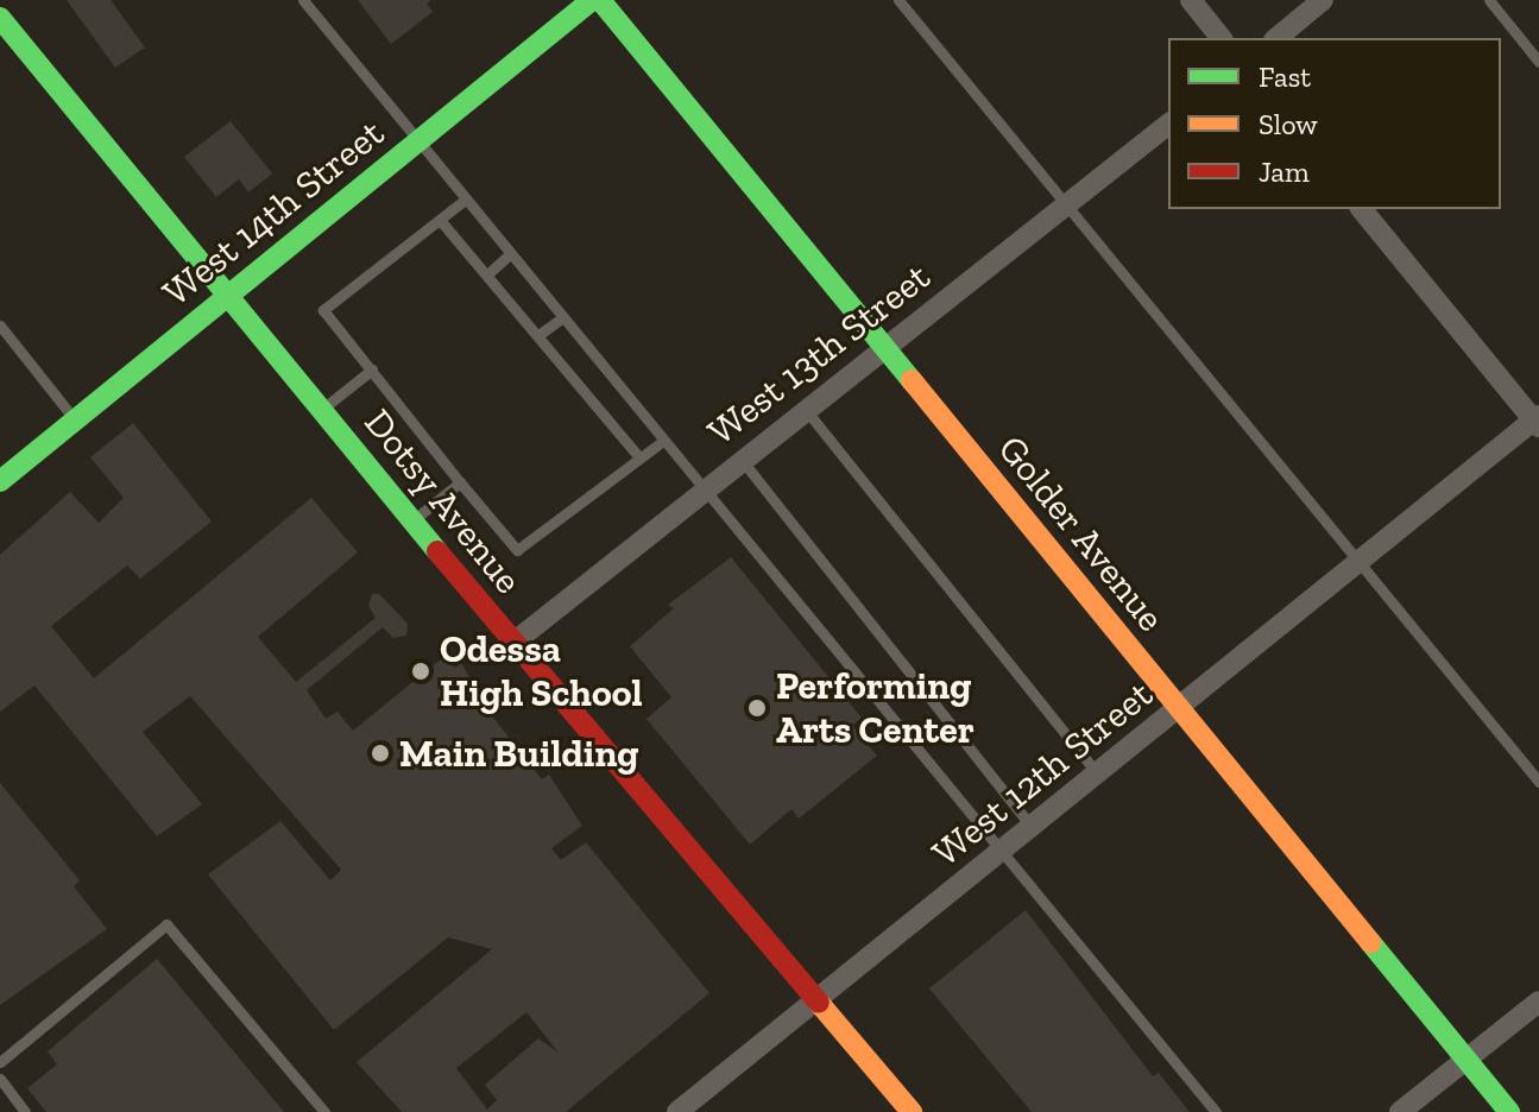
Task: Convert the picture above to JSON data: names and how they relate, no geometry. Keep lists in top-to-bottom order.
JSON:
{
  "streets": {
    "street": [
      "West 14th Street",
      "West 13th Street",
      "Dotsy Avenue",
      "Golder Avenue",
      "West 12th Street"
    ]
  },
  "crossings": [
    ["West 14th Street", "Dotsy Avenue"],
    ["West 13th Street", "Dotsy Avenue"],
    ["West 13th Street", "Golder Avenue"],
    ["Dotsy Avenue", "West 12th Street"],
    ["Golder Avenue", "West 12th Street"]
  ],
  "places": ["Odessa High School", "Performing Arts Center", "Main Building"],
  "legend": ["Fast", "Slow", "Jam"]
}
